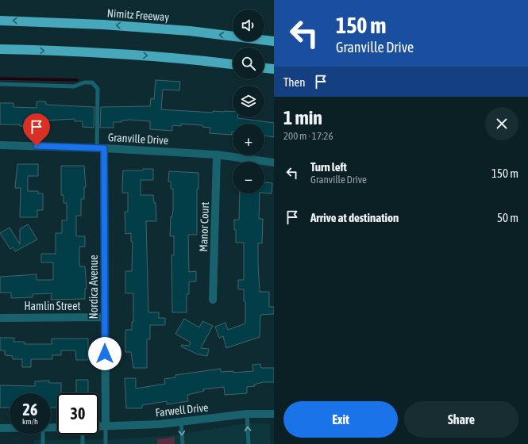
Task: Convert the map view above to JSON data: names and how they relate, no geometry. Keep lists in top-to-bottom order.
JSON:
{
  "streets": {
    "highway": ["Nimitz Freeway"],
    "street": [
      "Granville Drive",
      "Manor Court",
      "Nordica Avenue",
      "Hamlin Street",
      "Farwell Drive"
    ]
  },
  "crossings": [
    ["Granville Drive", "Manor Court"],
    ["Granville Drive", "Nordica Avenue"],
    ["Nordica Avenue", "Hamlin Street"],
    ["Nordica Avenue", "Farwell Drive"]
  ],
  "page": {
    "turn": ["150 m", "Granville Drive"],
    "map_buttons": ["+", "−"],
    "then": "Then",
    "heading": ["1 min", "200 m · 17:26"],
    "list": [
      {
        "name": "Turn left",
        "note": "Granville Drive",
        "value": "150 m"
      },
      {
        "name": "Arrive at destination",
        "value": "50 m"
      }
    ],
    "speed": "26 km/h",
    "limit": "30",
    "buttons": ["Exit", "Share"]
  }
}
